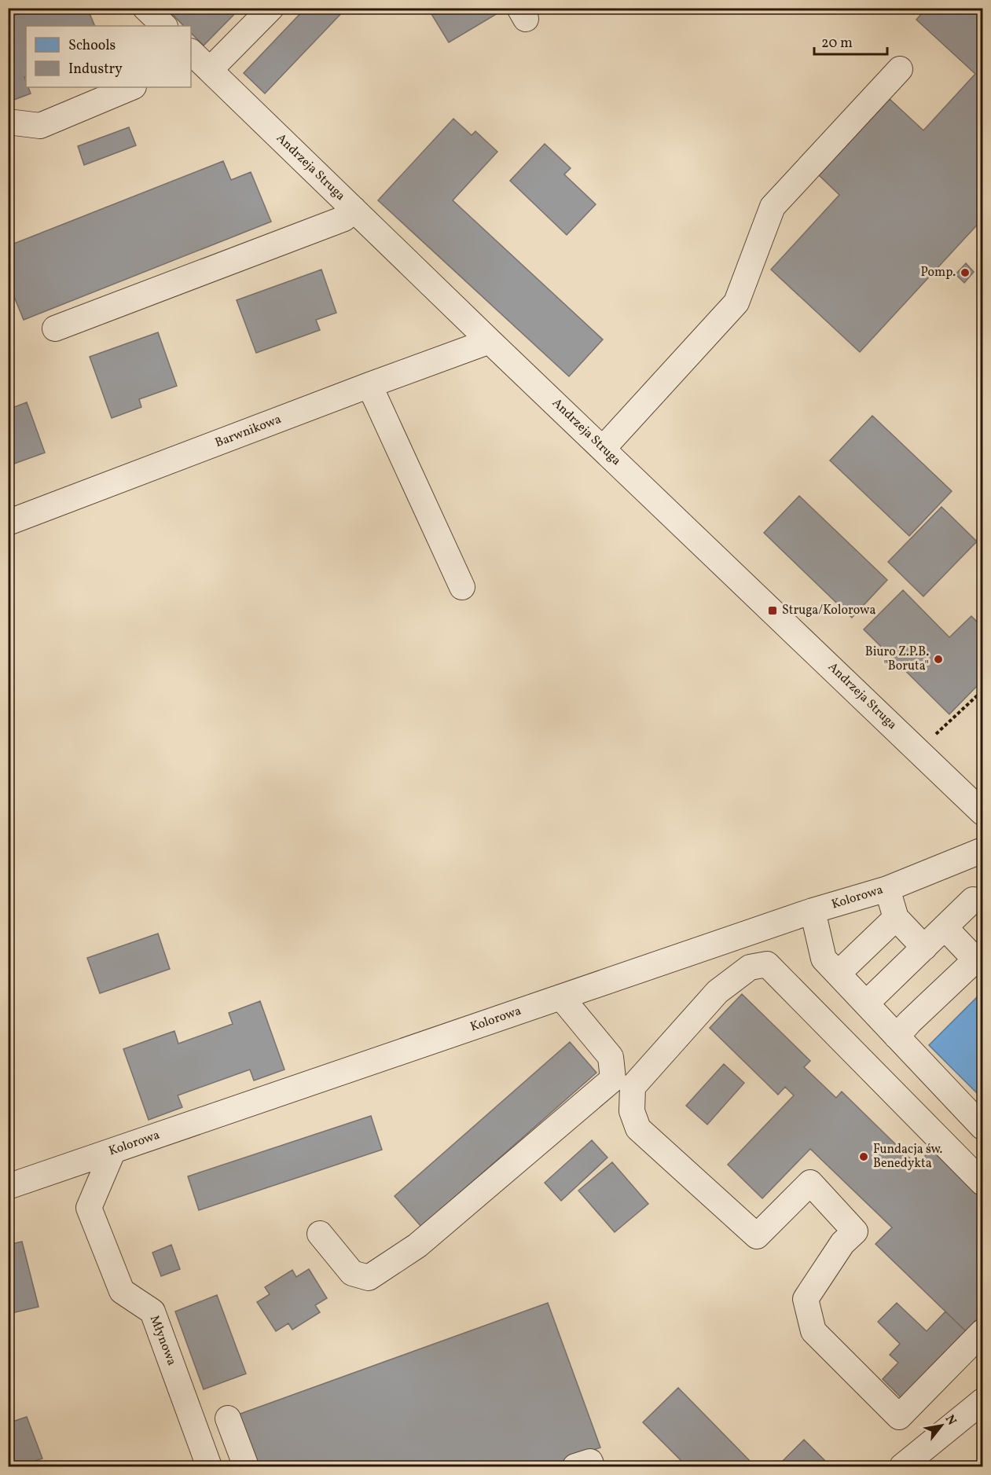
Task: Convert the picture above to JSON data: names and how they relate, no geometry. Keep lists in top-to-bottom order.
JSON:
{
  "streets": {
    "street": [
      "Andrzeja Struga",
      "Barwnikowa",
      "Kolorowa",
      "Młynowa"
    ]
  },
  "crossings": [
    ["Andrzeja Struga", "Barwnikowa"],
    ["Kolorowa", "Młynowa"]
  ],
  "places": {
    "other": ["Pomp.", "Biuro Z.P.B. \"Boruta\"", "Fundacja św. Benedykta"],
    "transit": ["Struga/Kolorowa"]
  },
  "legend": ["Schools", "Industry"],
  "scale_bar": "20 m",
  "north": "top right"
}
